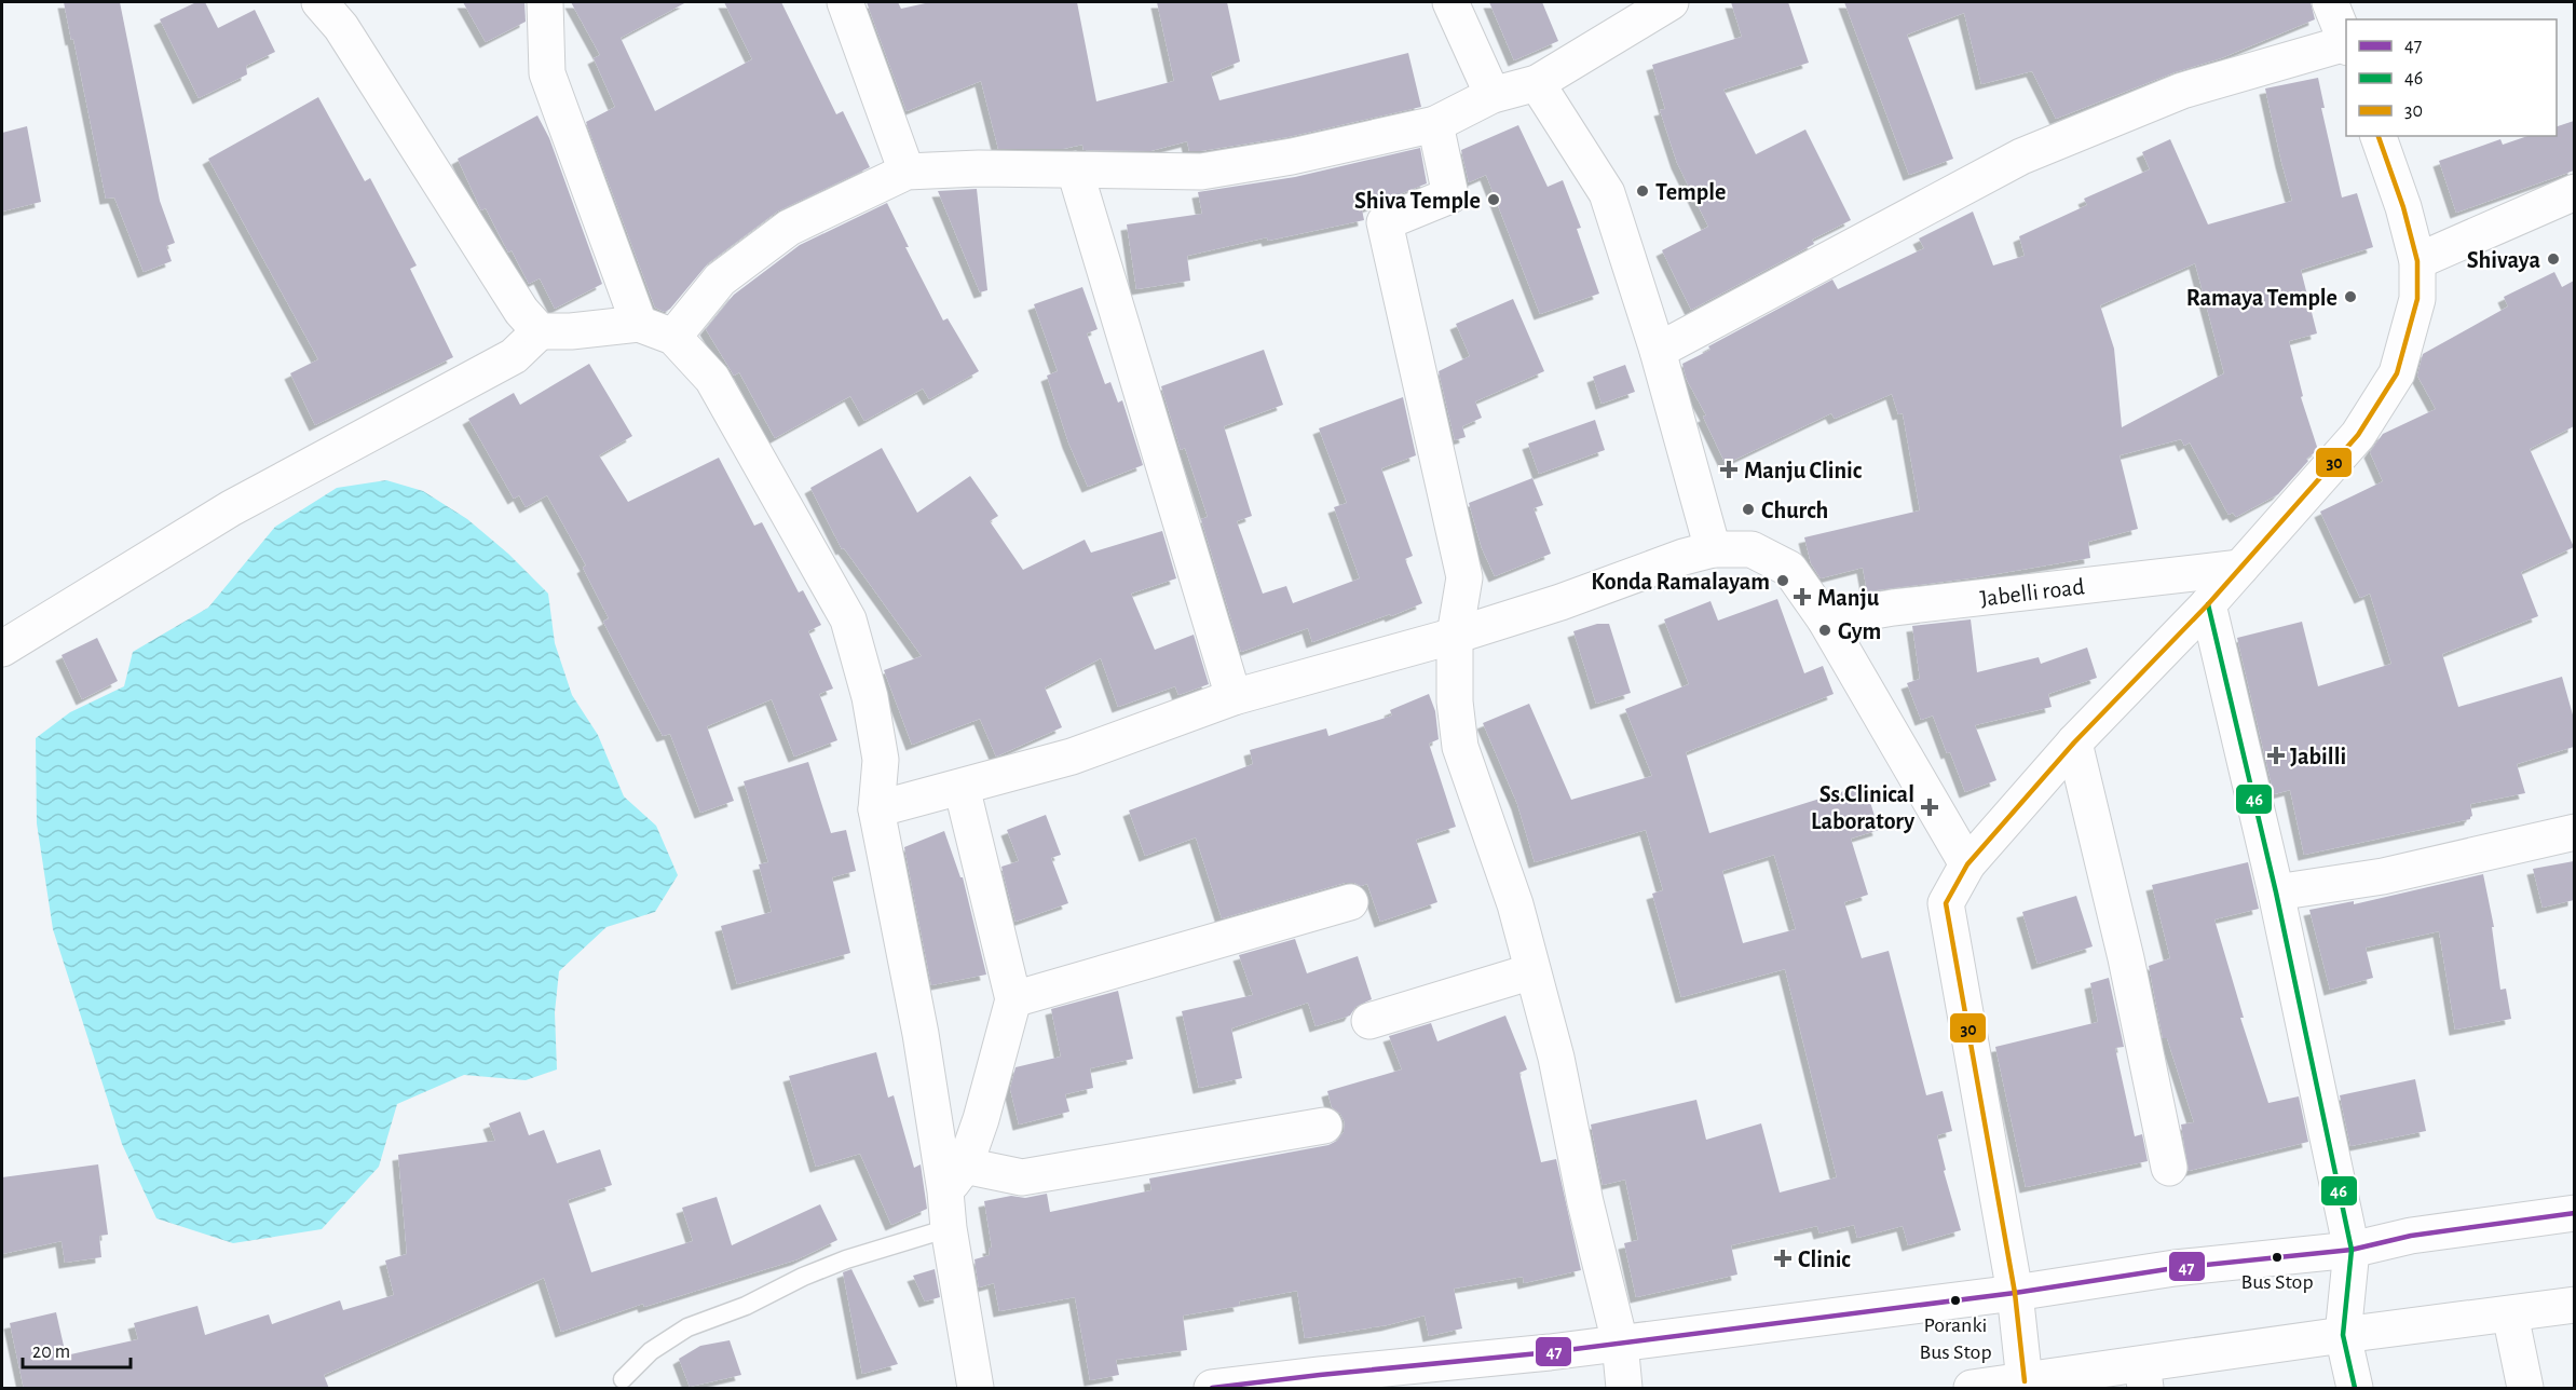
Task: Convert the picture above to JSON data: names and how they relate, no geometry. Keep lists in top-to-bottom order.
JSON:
{
  "streets": {
    "main road": ["Jabelli road"]
  },
  "places": {
    "other": [
      "Temple",
      "Shiva Temple",
      "Shivaya",
      "Ramaya Temple",
      "Church",
      "Konda Ramalayam",
      "Gym",
      "Bus Stop",
      "Poranki Bus Stop"
    ],
    "health": [
      "Manju Clinic",
      "Manju",
      "Jabilli",
      "Ss.Clinical Laboratory",
      "Clinic"
    ]
  },
  "lines": ["transit line 30", "transit line 46", "transit line 47"],
  "legend": ["47", "46", "30"],
  "scale_bar": "20 m"
}
